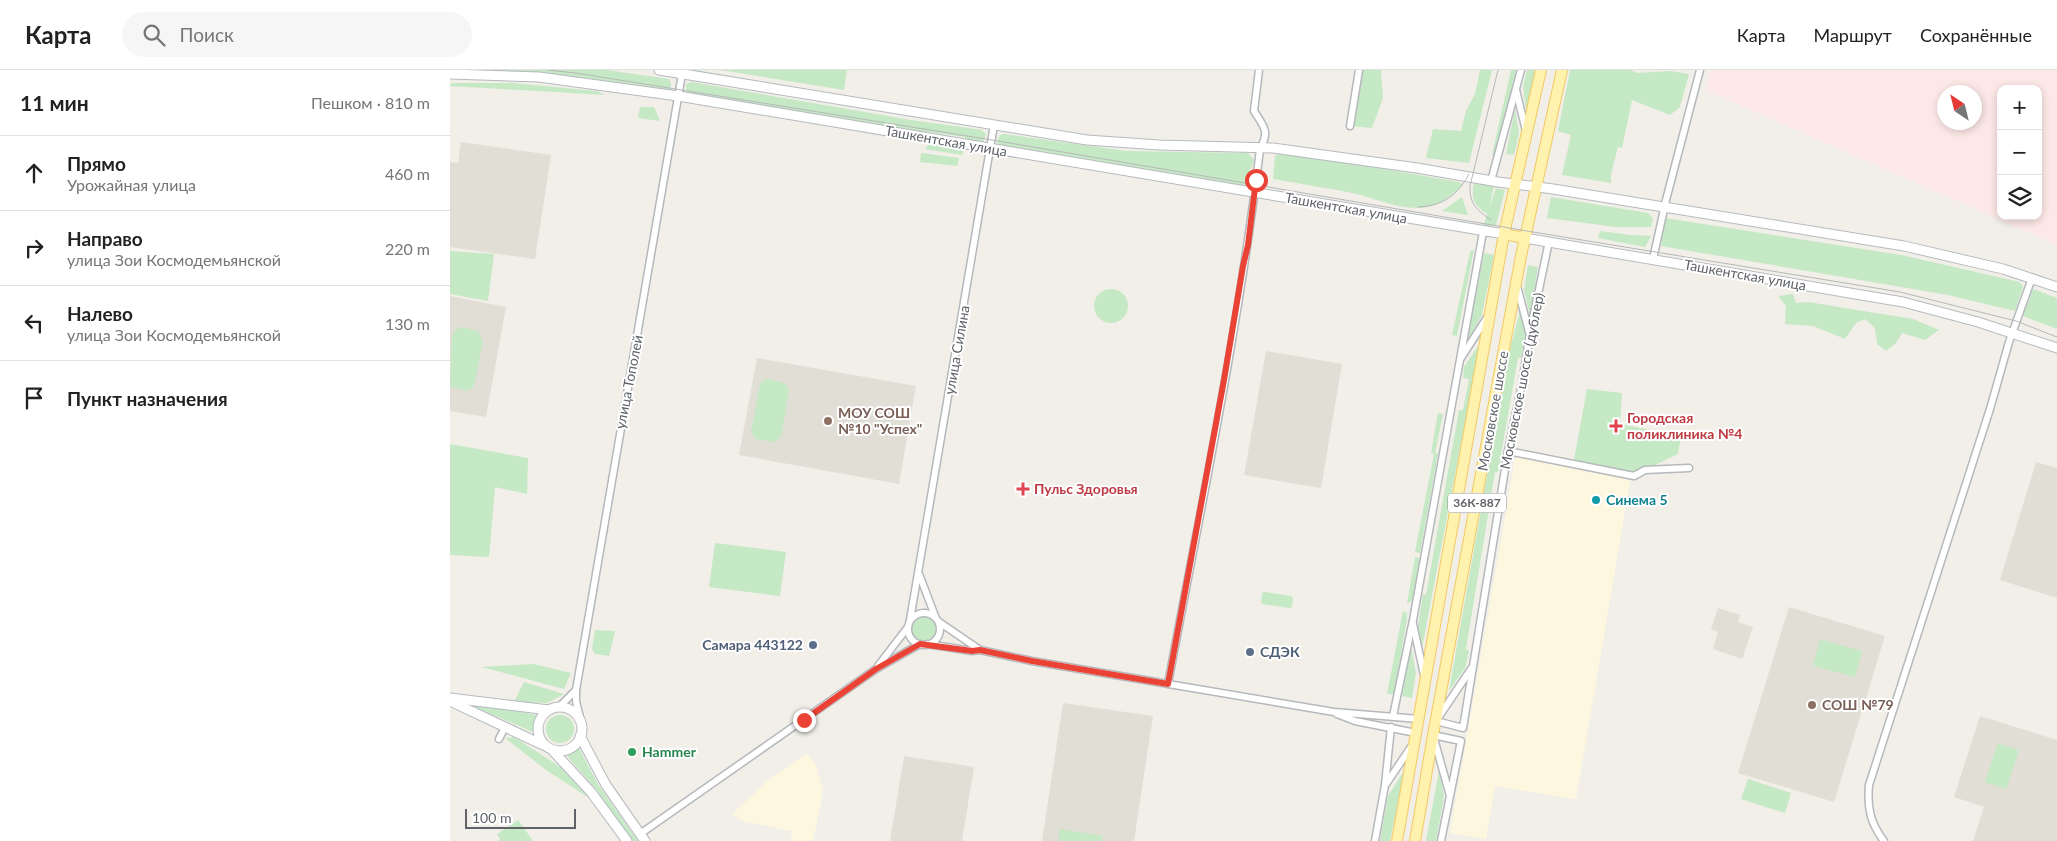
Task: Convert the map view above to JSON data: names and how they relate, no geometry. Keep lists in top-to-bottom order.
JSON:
{
  "streets": {
    "main road": ["Ташкентская улица", "Московское шоссе", "36К-887"],
    "street": ["улица Силина", "Московское шоссе (дублер)", "улица Тополей"]
  },
  "crossings": [
    ["Ташкентская улица", "улица Силина"],
    ["Ташкентская улица", "Московское шоссе (дублер)"],
    ["Ташкентская улица", "улица Тополей"],
    ["Ташкентская улица", "Московское шоссе"],
    ["Московское шоссе (дублер)", "Московское шоссе"]
  ],
  "places": {
    "other": [
      "МОУ СОШ №10 \"Успех\"",
      "Синема 5",
      "Самара 443122",
      "СДЭК",
      "СОШ №79",
      "Hammer"
    ],
    "health": ["Городская поликлиника №4", "Пульс Здоровья"]
  },
  "scale_bar": "100 m",
  "north": "top left",
  "page": {
    "header": "Карта",
    "search": "Поиск",
    "nav": ["Карта", "Маршрут", "Сохранённые"],
    "heading": ["11 мин", "Пешком · 810 m"],
    "map_buttons": ["+", "−"],
    "list": [
      ["Прямо", "Урожайная улица", "460 m"],
      ["Направо", "улица Зои Космодемьянской", "220 m"],
      ["Налево", "улица Зои Космодемьянской", "130 m"],
      "Пункт назначения"
    ],
    "scale": "100 m"
  }
}
